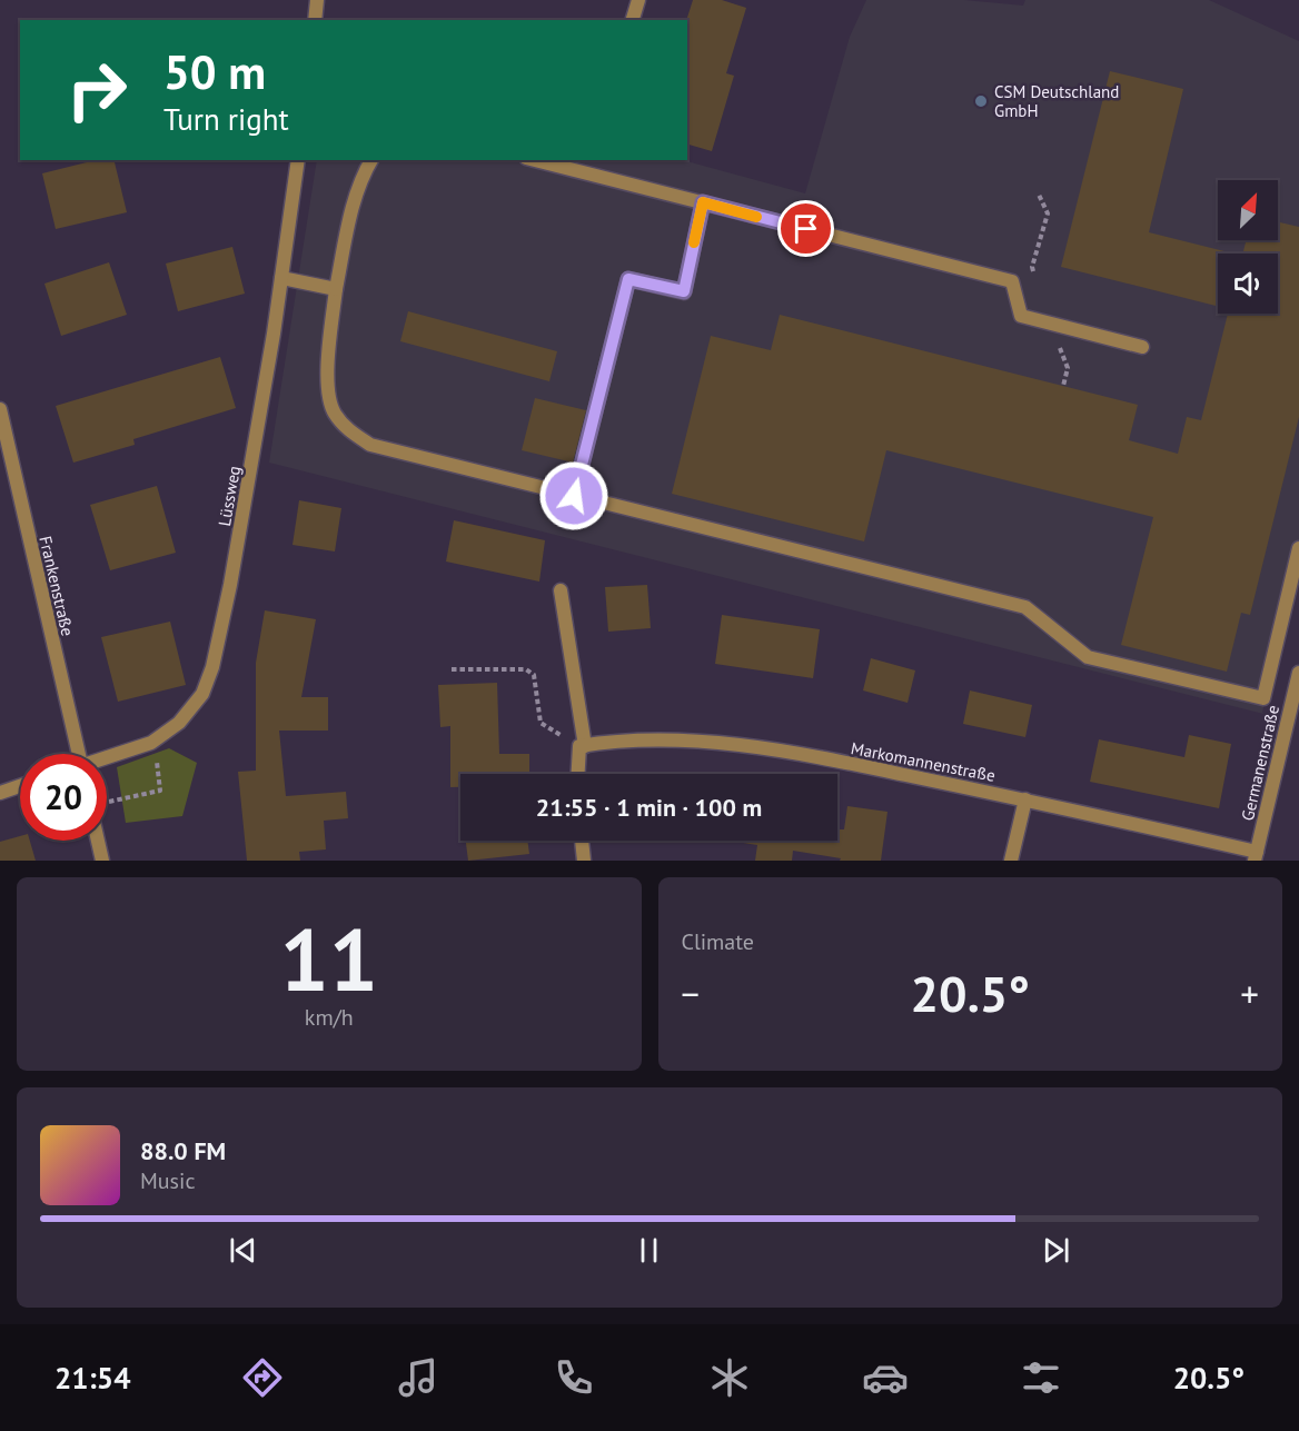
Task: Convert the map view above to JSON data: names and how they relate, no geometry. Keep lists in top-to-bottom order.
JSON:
{
  "streets": {
    "street": [
      "Lüssweg",
      "Frankenstraße",
      "Markomannenstraße",
      "Germanenstraße"
    ]
  },
  "crossings": [
    ["Markomannenstraße", "Germanenstraße"]
  ],
  "places": ["CSM Deutschland GmbH"],
  "north": "top right",
  "page": {
    "turn": ["50 m", "Turn right"],
    "limit": "20",
    "trip": "21:55 · 1 min · 100 m",
    "tile": [
      ["11", "km/h"],
      "Climate"
    ],
    "heat": ["−", "20.5°", "+"],
    "song": ["88.0 FM", "Music"],
    "tabs": ["21:54", "20.5°"]
  }
}
